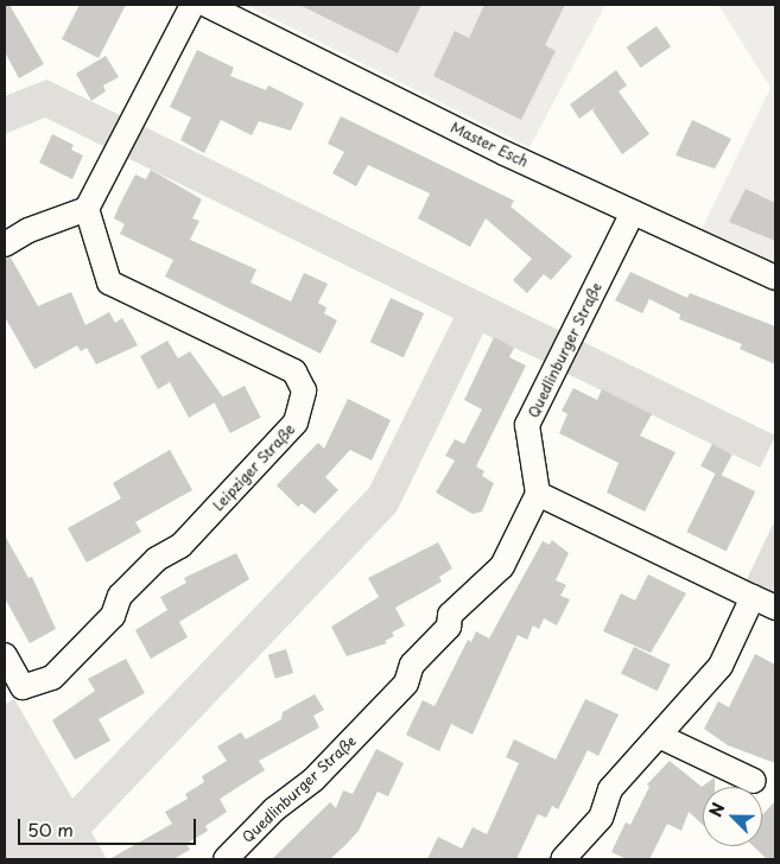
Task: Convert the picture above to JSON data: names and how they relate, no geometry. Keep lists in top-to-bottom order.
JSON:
{
  "streets": {
    "street": ["Master Esch", "Quedlinburger Straße", "Leipziger Straße"]
  },
  "crossings": [
    ["Master Esch", "Quedlinburger Straße"]
  ],
  "scale_bar": "50 m",
  "north": "top left"
}
